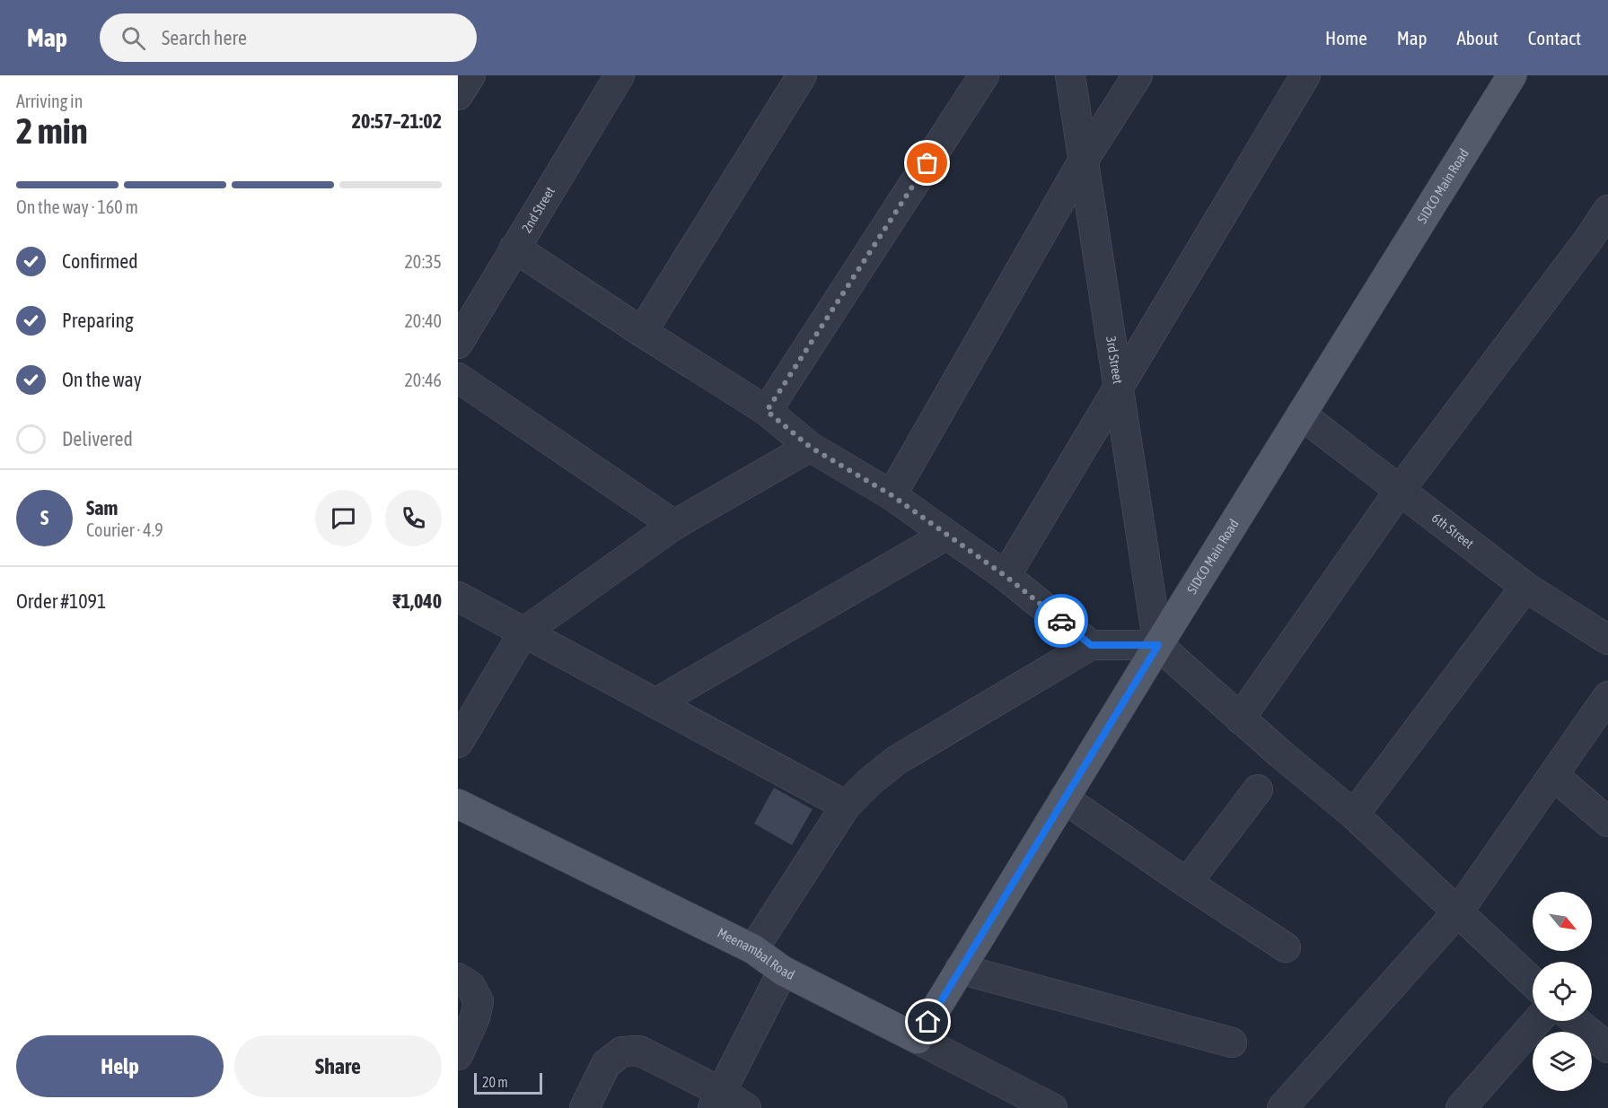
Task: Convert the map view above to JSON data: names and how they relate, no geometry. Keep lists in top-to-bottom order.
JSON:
{
  "streets": {
    "main road": ["SIDCO Main Road", "Meenambal Road"],
    "street": ["2nd Street", "3rd Street", "6th Street"]
  },
  "crossings": [
    ["SIDCO Main Road", "3rd Street"],
    ["SIDCO Main Road", "6th Street"],
    ["SIDCO Main Road", "Meenambal Road"]
  ],
  "scale_bar": "20 m",
  "north": "bottom right",
  "page": {
    "header": "Map",
    "search": "Search here",
    "nav": [
      "Home",
      "Map",
      "About",
      "Contact"
    ],
    "heading": ["2 min", "Arriving in", "20:57–21:02"],
    "panel": [
      "Sam",
      "Courier · 4.9",
      "Order #1091",
      "₹1,040"
    ],
    "bar": "On the way · 160 m",
    "list": [
      ["Confirmed", "20:35"],
      ["Preparing", "20:40"],
      ["On the way", "20:46"],
      "Delivered"
    ],
    "round": "S",
    "buttons": ["Help", "Share"],
    "scale": "20 m"
  }
}
